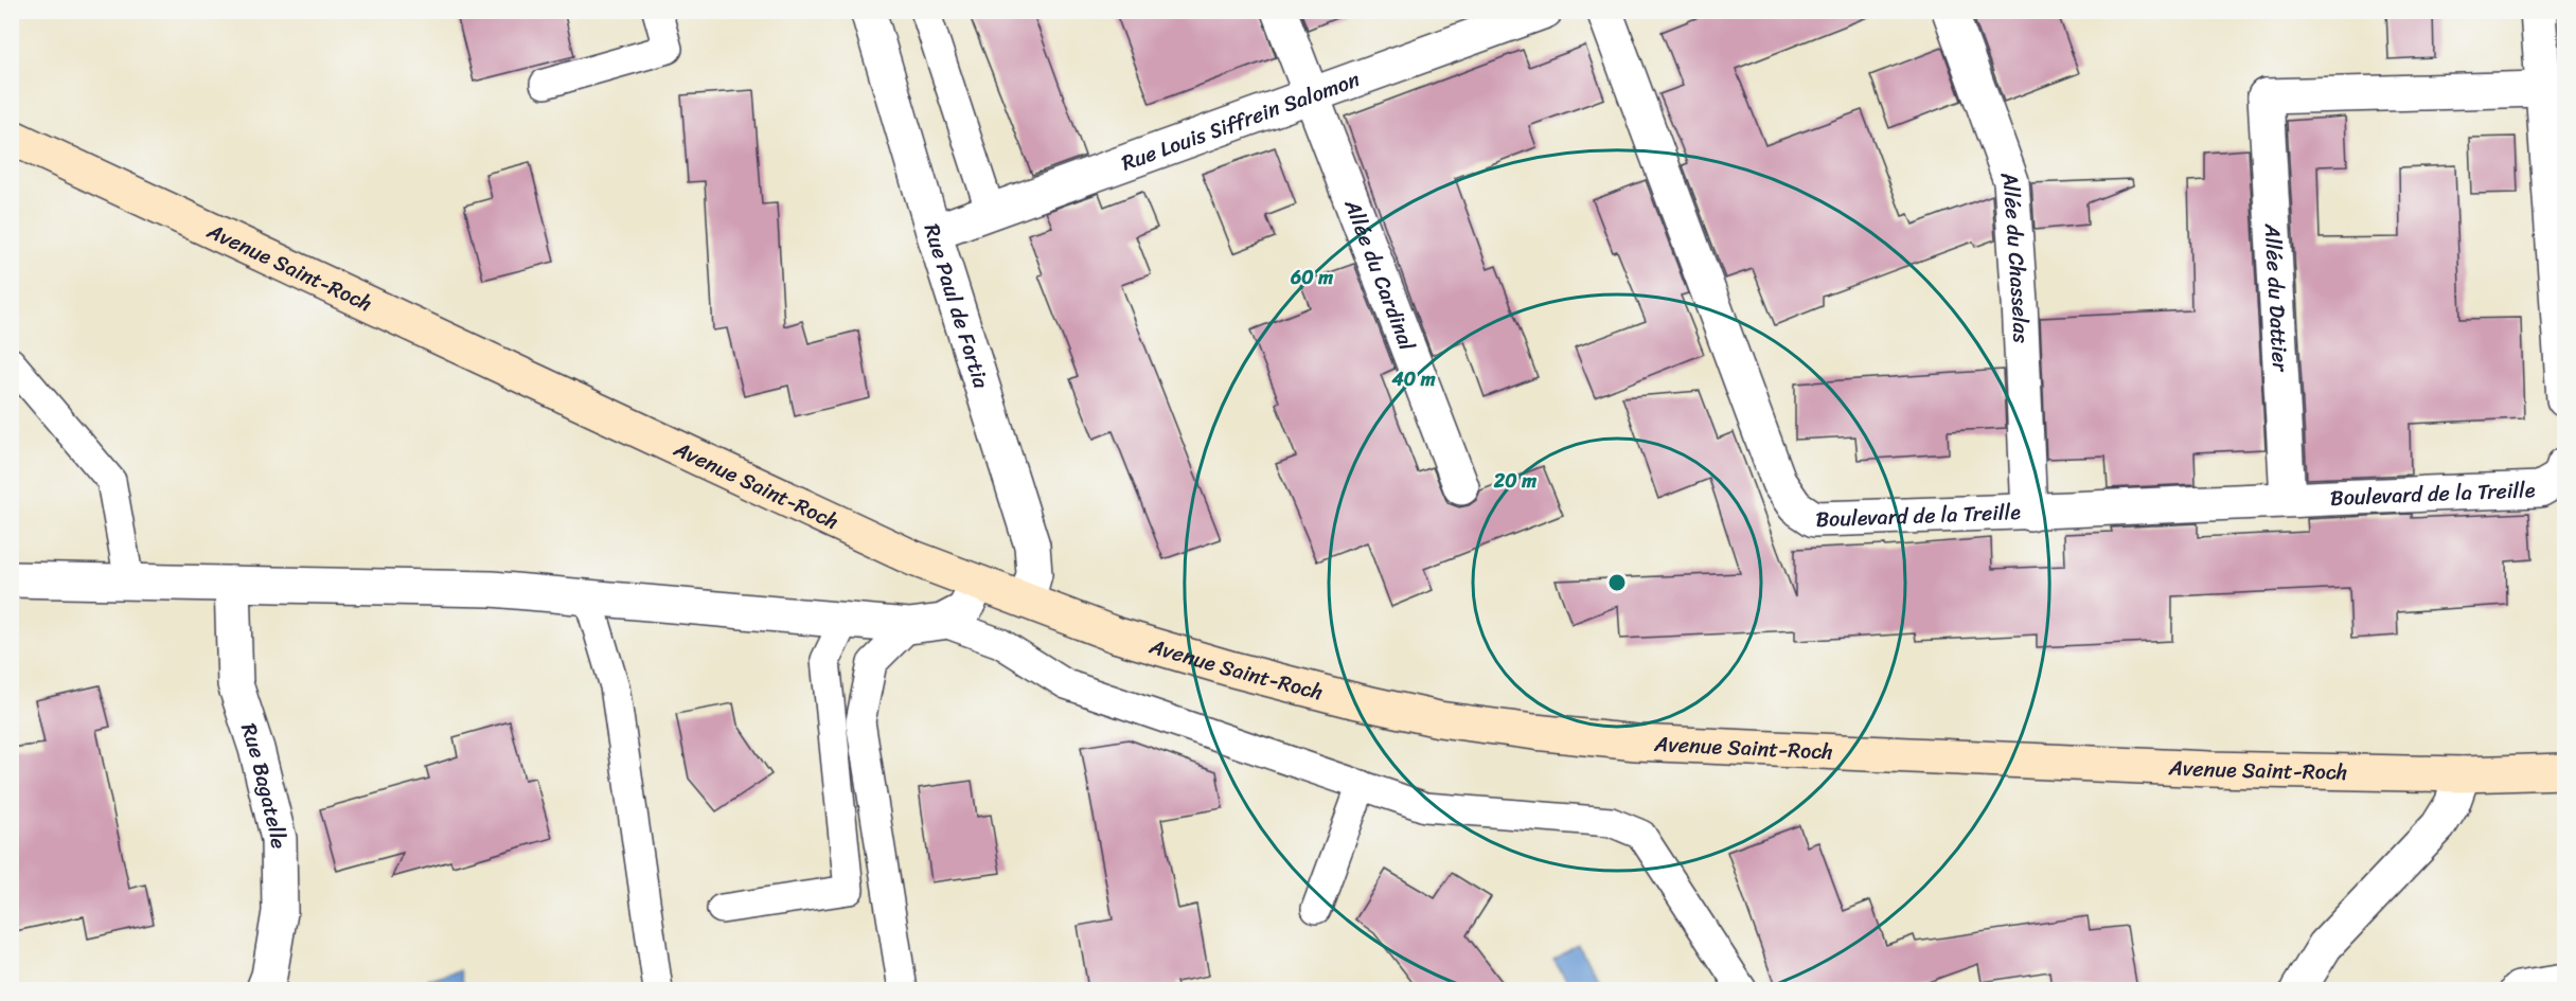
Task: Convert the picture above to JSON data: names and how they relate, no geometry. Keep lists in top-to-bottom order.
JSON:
{
  "streets": {
    "main road": ["Avenue Saint-Roch"],
    "street": [
      "Rue Louis Siffrein Salomon",
      "Allée du Chasselas",
      "Allée du Cardinal",
      "Allée du Dattier",
      "Rue Paul de Fortia",
      "Boulevard de la Treille",
      "Rue Bagatelle"
    ]
  },
  "crossings": [
    ["Rue Louis Siffrein Salomon", "Allée du Cardinal"],
    ["Rue Louis Siffrein Salomon", "Rue Paul de Fortia"],
    ["Allée du Chasselas", "Boulevard de la Treille"],
    ["Avenue Saint-Roch", "Rue Paul de Fortia"],
    ["Allée du Dattier", "Boulevard de la Treille"]
  ],
  "rings": ["60 m", "40 m", "20 m"]
}
